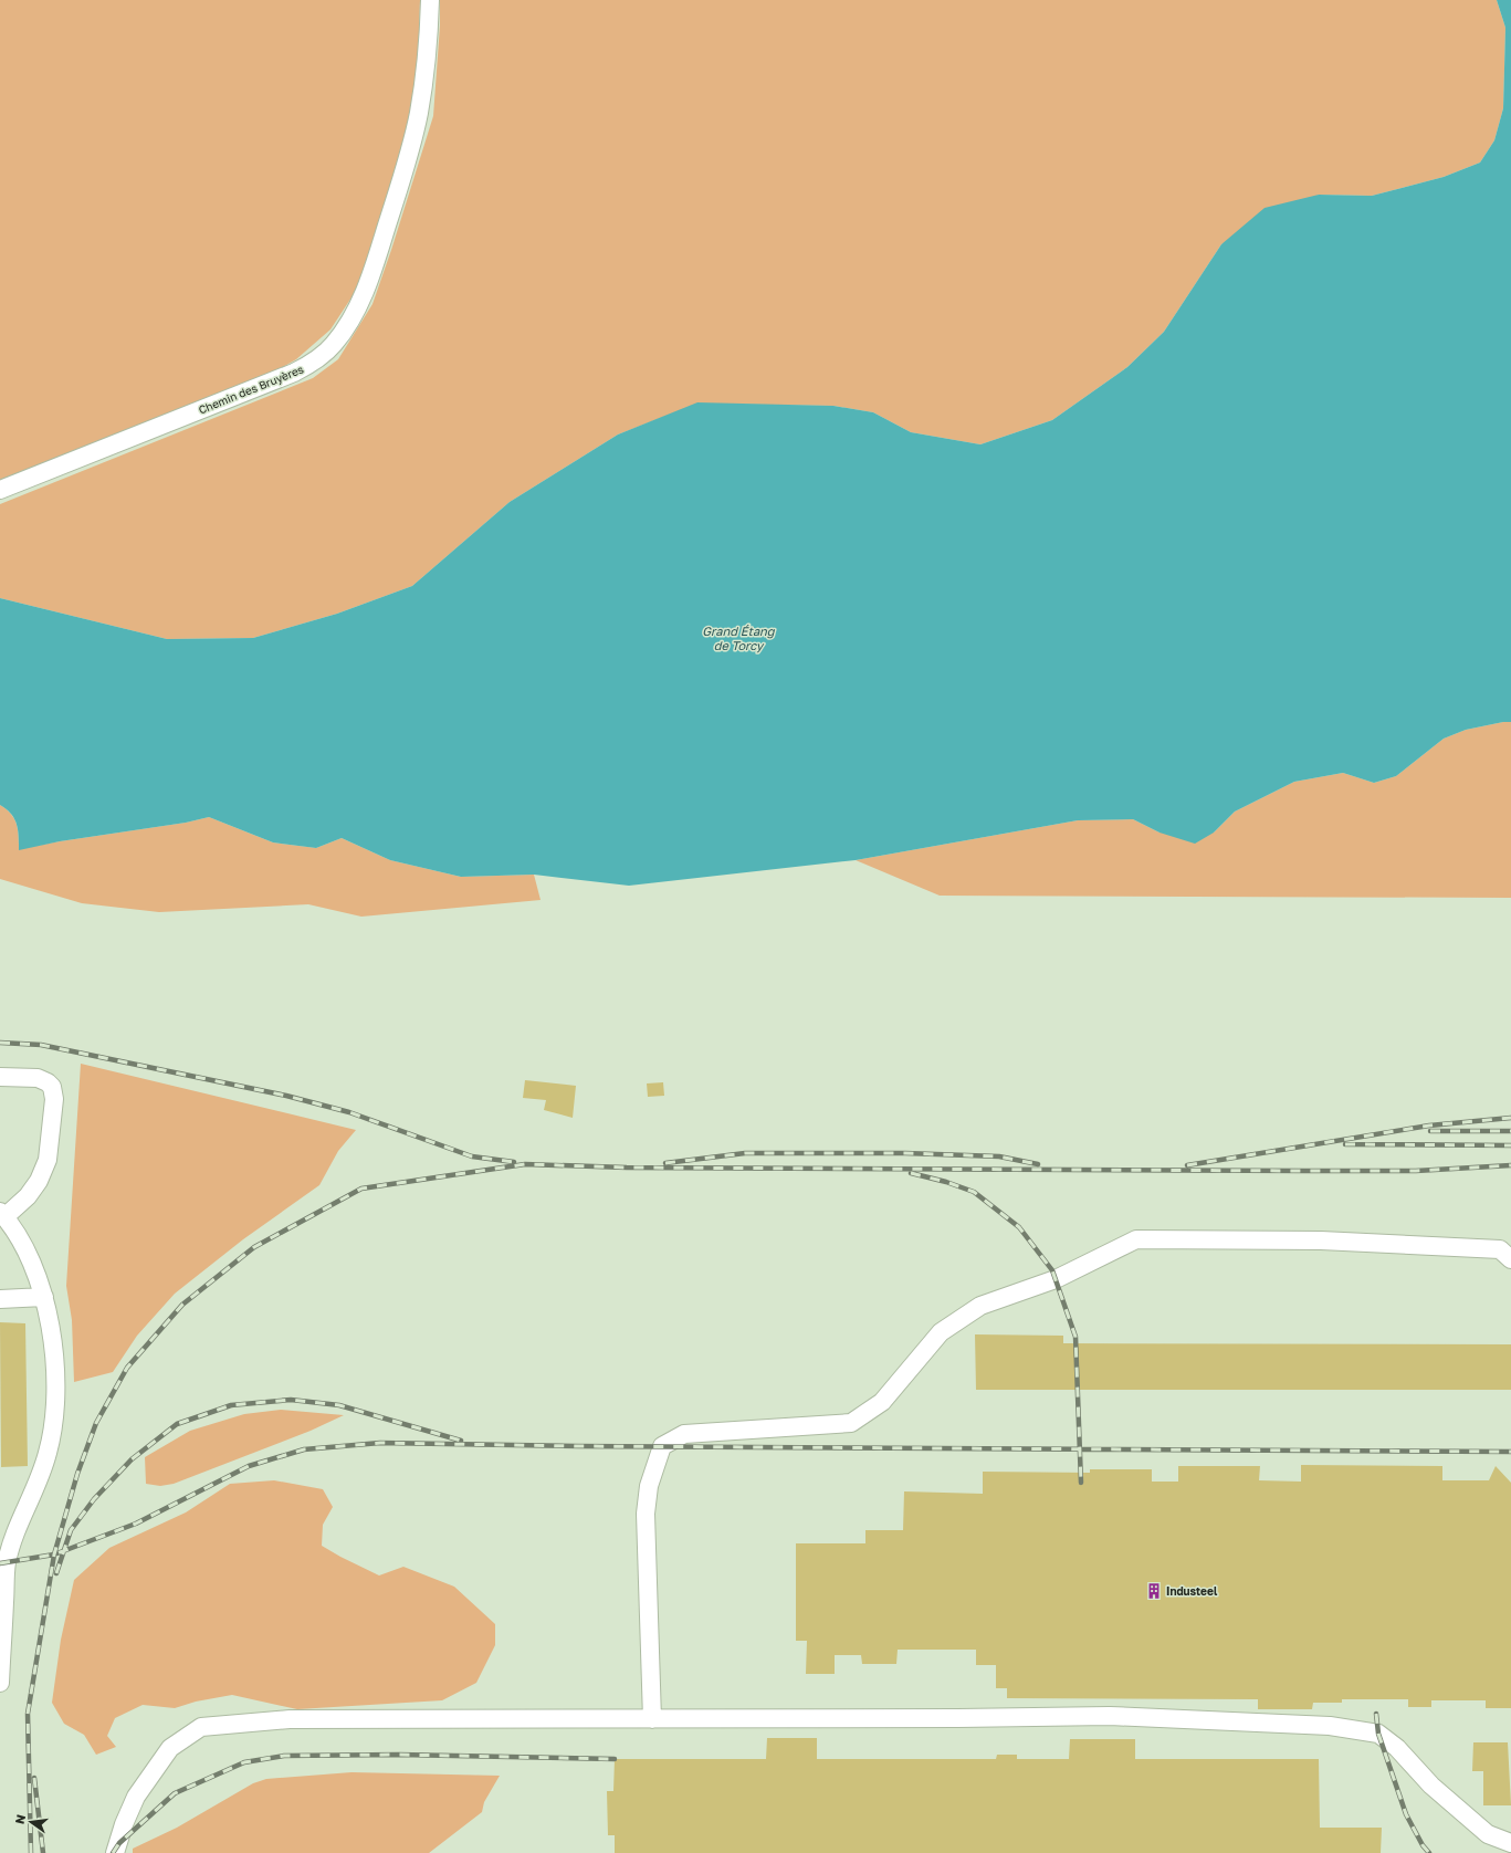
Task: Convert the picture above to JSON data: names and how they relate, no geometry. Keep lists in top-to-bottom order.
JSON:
{
  "streets": {
    "street": ["Chemin des Bruyères"]
  },
  "water": ["Grand Étang de Torcy"],
  "places": {
    "building": ["Industeel"]
  },
  "north": "left"
}
